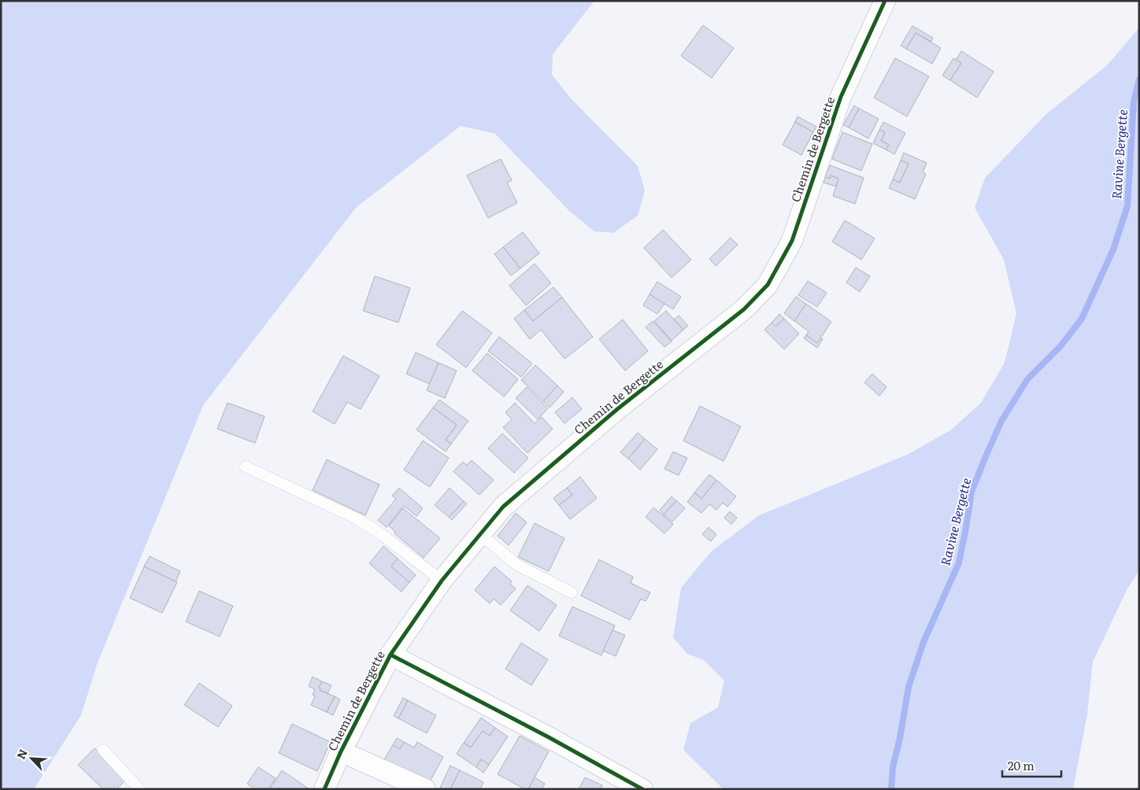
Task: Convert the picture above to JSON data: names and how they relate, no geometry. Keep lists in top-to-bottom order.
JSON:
{
  "streets": {
    "street": ["Chemin de Bergette"]
  },
  "water": ["Ravine Bergette"],
  "scale_bar": "20 m",
  "north": "top left"
}
